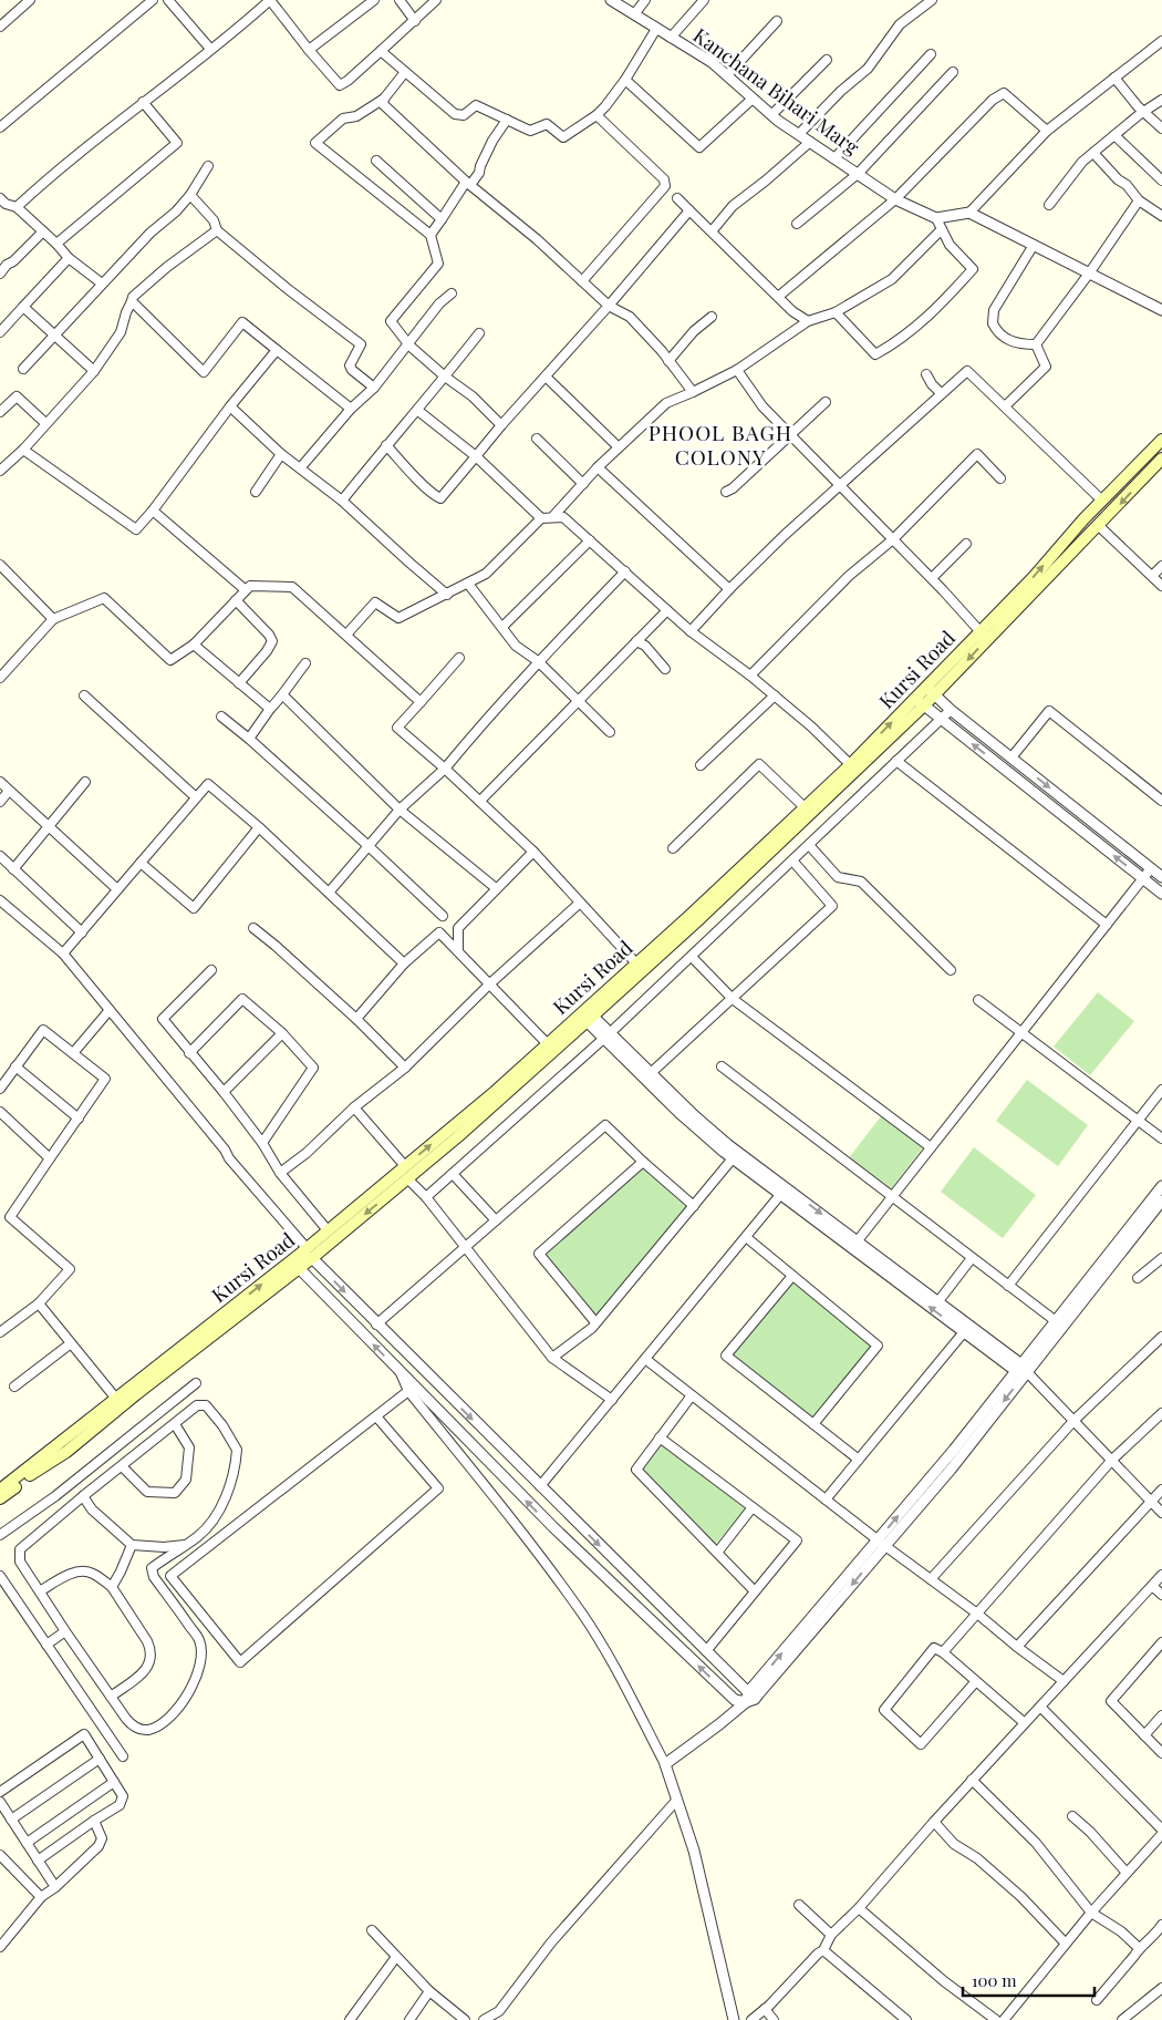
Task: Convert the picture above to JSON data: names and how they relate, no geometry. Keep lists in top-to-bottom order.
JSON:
{
  "streets": {
    "main road": ["Kursi Road"],
    "street": ["Kanchana Bihari Marg"]
  },
  "districts": ["PHOOL BAGH COLONY"],
  "scale_bar": "100 m"
}
